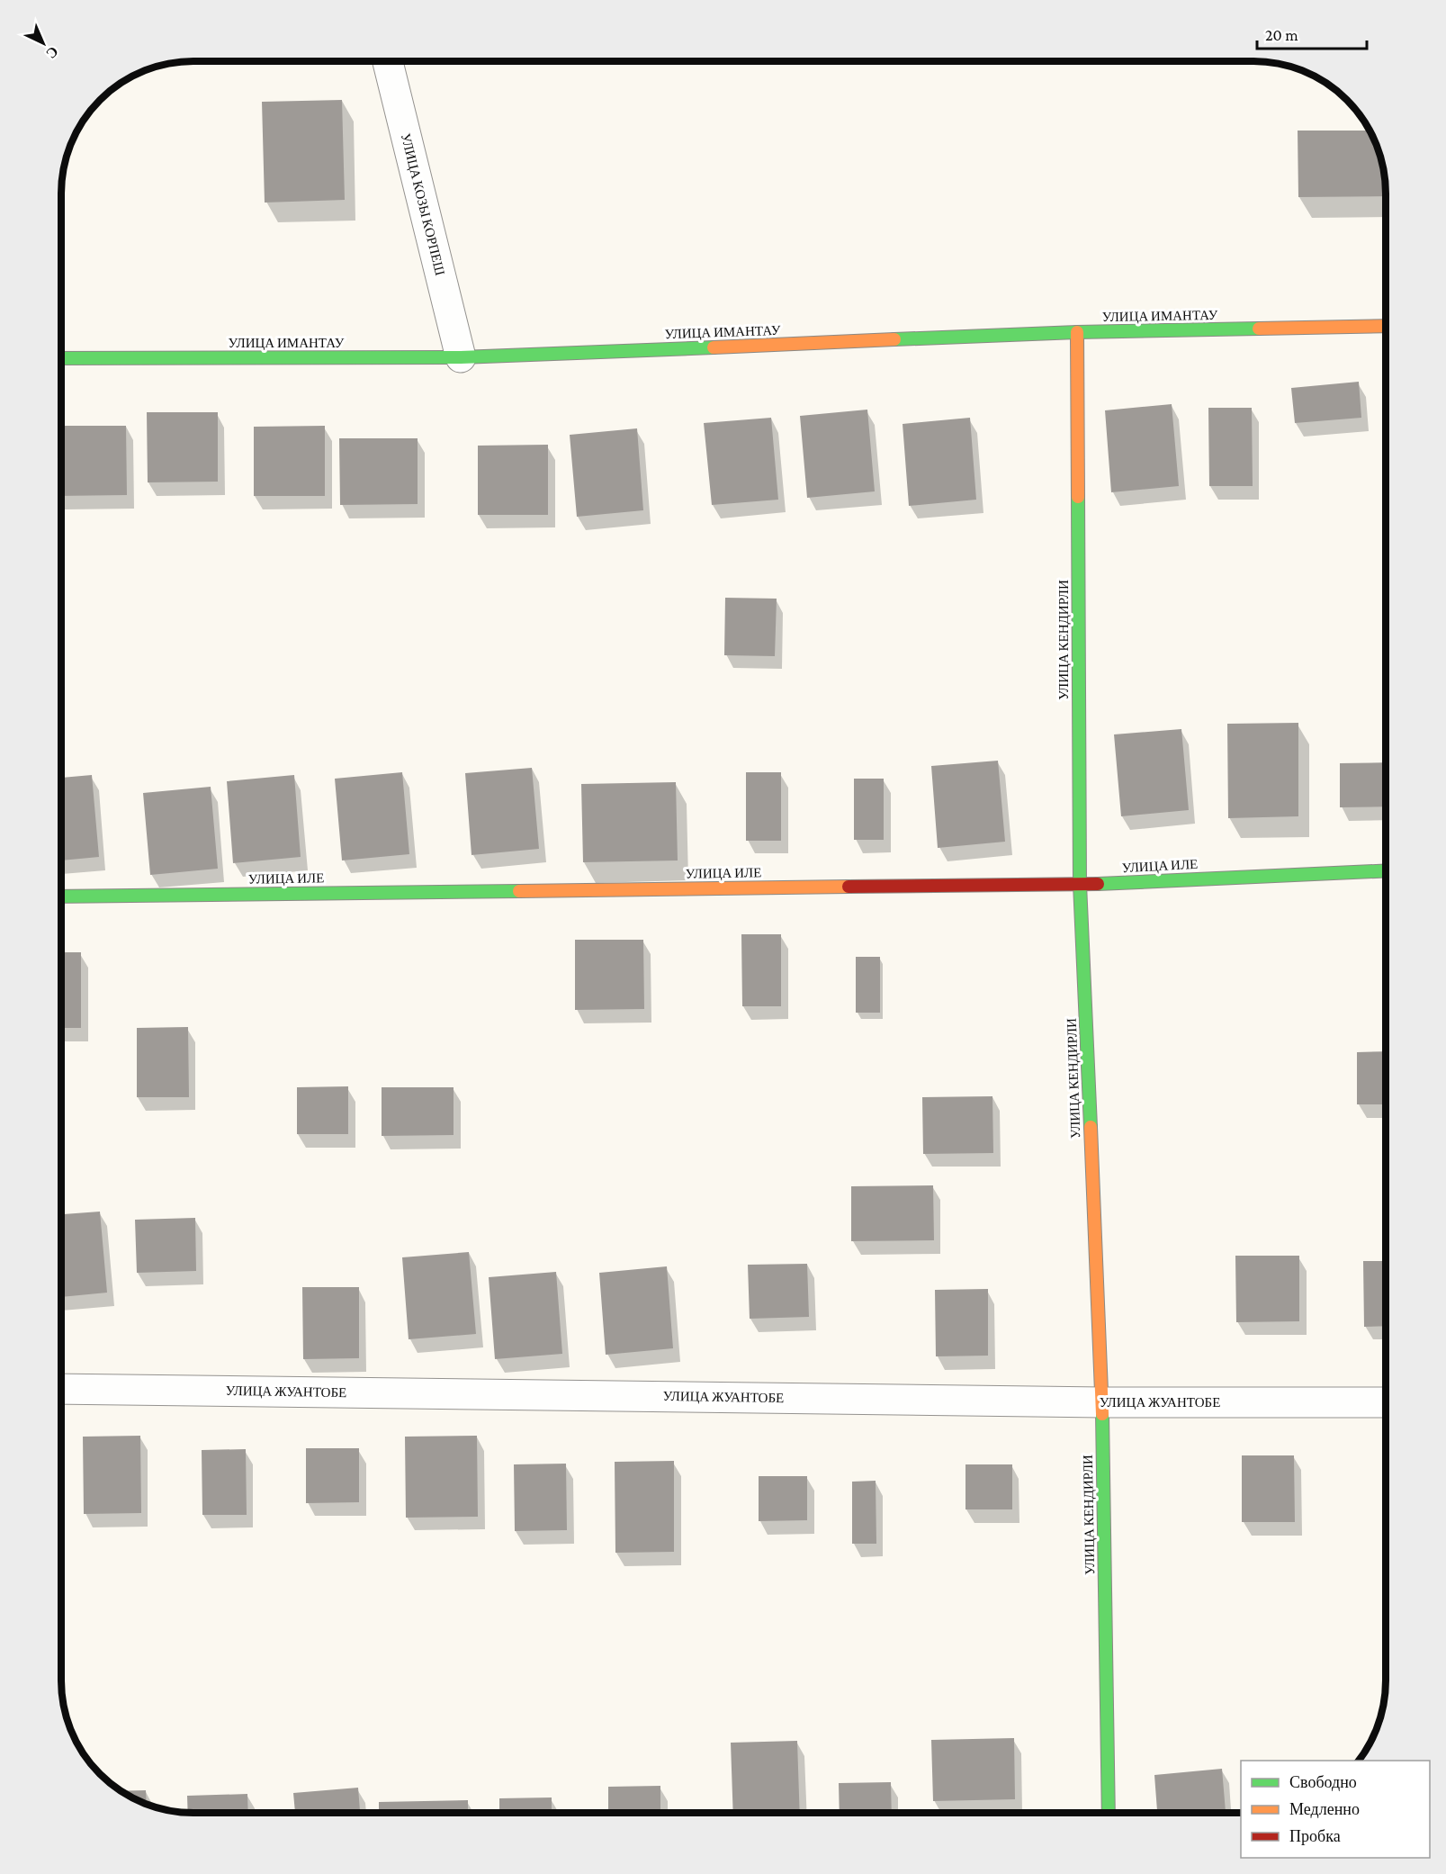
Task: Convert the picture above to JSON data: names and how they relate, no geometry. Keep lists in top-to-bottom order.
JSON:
{
  "streets": {
    "street": [
      "УЛИЦА КОЗЫ КОРПЕШ",
      "УЛИЦА ИМАНТАУ",
      "УЛИЦА КЕНДИРЛИ",
      "УЛИЦА ИЛЕ",
      "УЛИЦА ЖУАНТОБЕ"
    ]
  },
  "crossings": [
    ["УЛИЦА КОЗЫ КОРПЕШ", "УЛИЦА ИМАНТАУ"],
    ["УЛИЦА ИМАНТАУ", "УЛИЦА КЕНДИРЛИ"],
    ["УЛИЦА КЕНДИРЛИ", "УЛИЦА ИЛЕ"],
    ["УЛИЦА КЕНДИРЛИ", "УЛИЦА ЖУАНТОБЕ"]
  ],
  "legend": ["Свободно", "Медленно", "Пробка"],
  "scale_bar": "20 m",
  "north": "bottom right"
}
